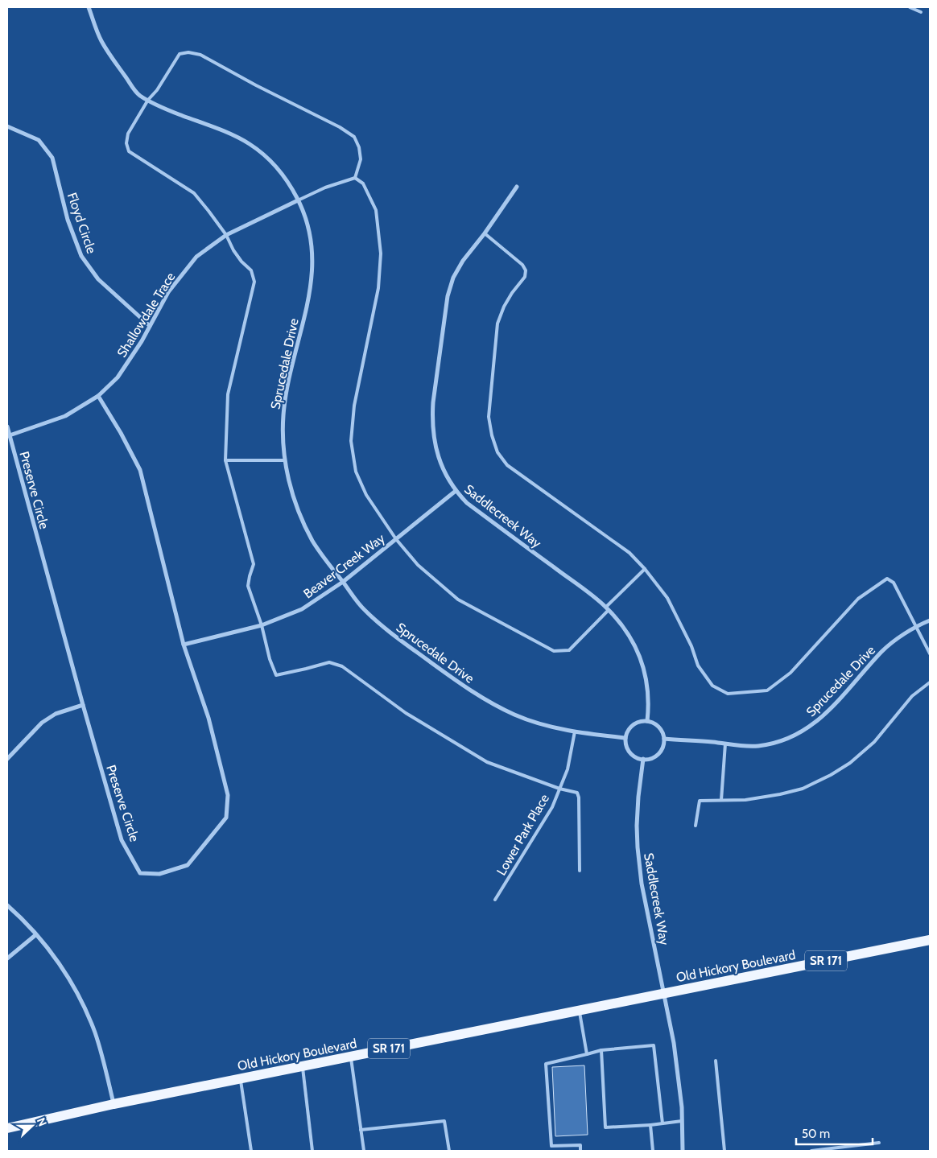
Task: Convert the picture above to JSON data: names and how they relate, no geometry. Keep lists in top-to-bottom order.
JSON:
{
  "streets": {
    "main road": ["SR 171", "Old Hickory Boulevard"],
    "street": [
      "Floyd Circle",
      "Shallowdale Trace",
      "Sprucedale Drive",
      "Preserve Circle",
      "Saddlecreek Way",
      "Beaver Creek Way"
    ],
    "lane": ["Lower Park Place"]
  },
  "crossings": [
    ["Floyd Circle", "Shallowdale Trace"],
    ["Shallowdale Trace", "Sprucedale Drive"],
    ["Shallowdale Trace", "Preserve Circle"],
    ["Sprucedale Drive", "Saddlecreek Way"],
    ["Sprucedale Drive", "Beaver Creek Way"],
    ["Sprucedale Drive", "Lower Park Place"],
    ["Preserve Circle", "Beaver Creek Way"],
    ["Saddlecreek Way", "Beaver Creek Way"],
    ["Saddlecreek Way", "Old Hickory Boulevard"]
  ],
  "scale_bar": "50 m",
  "north": "right"
}
